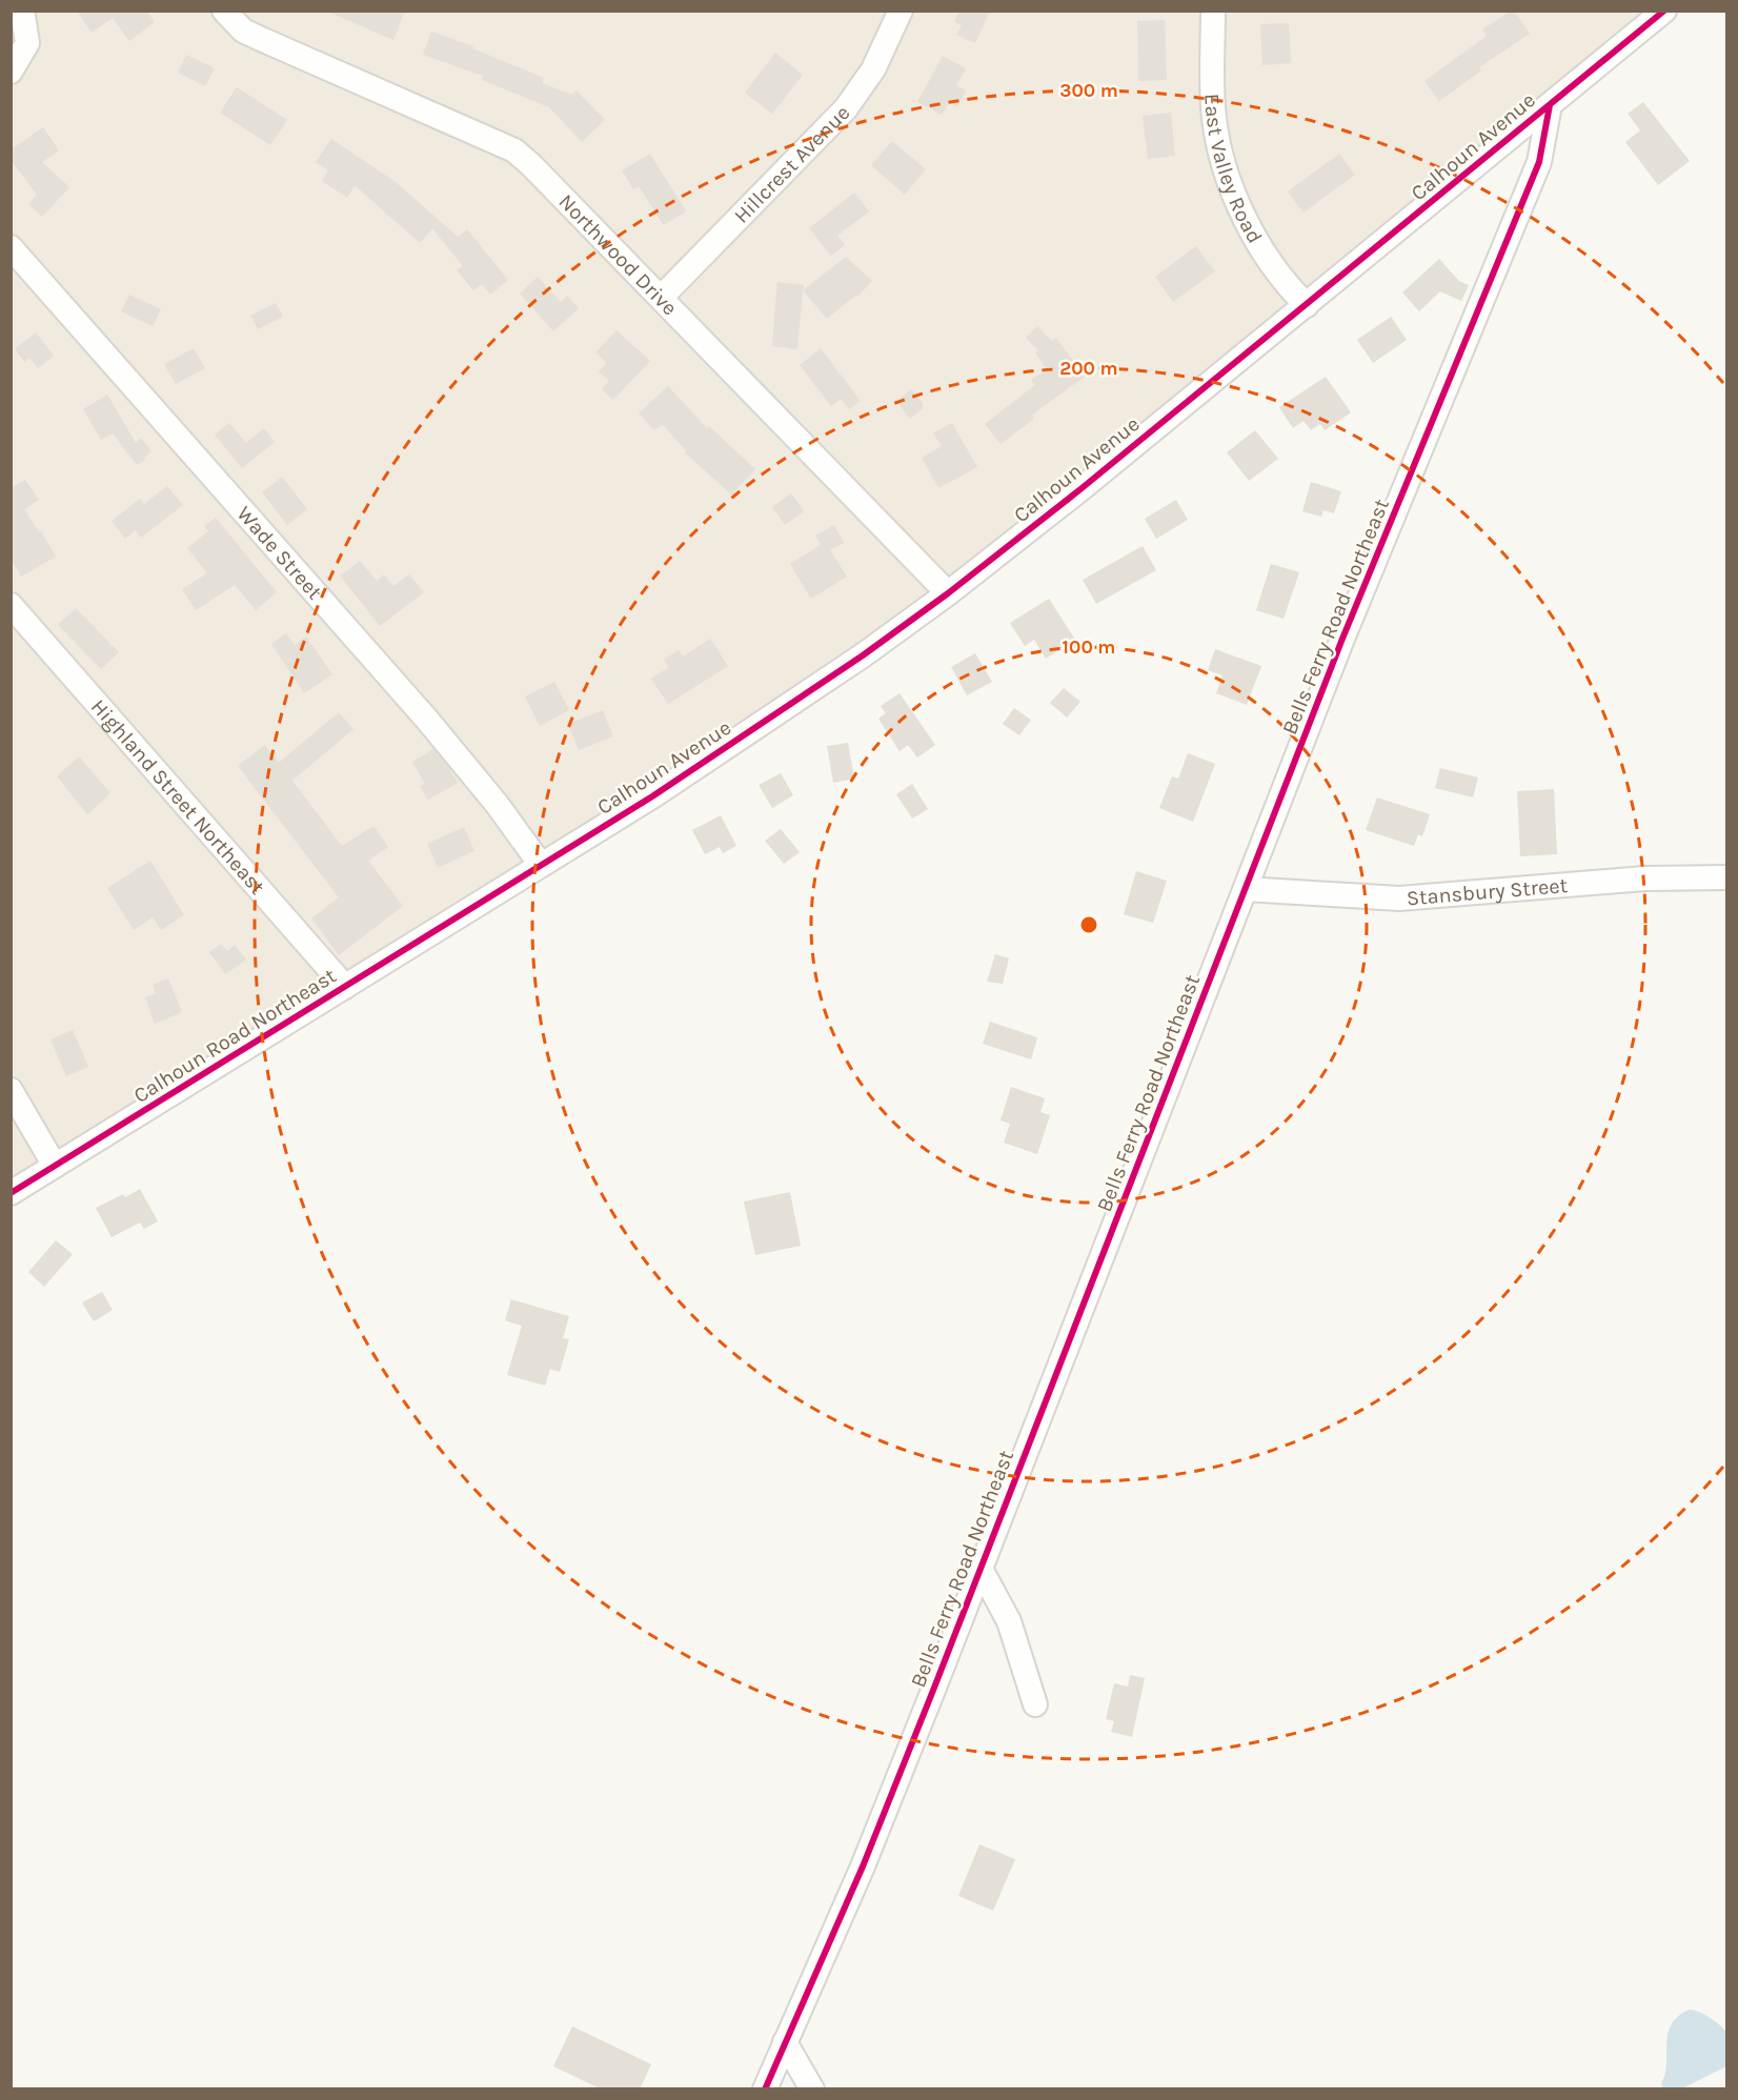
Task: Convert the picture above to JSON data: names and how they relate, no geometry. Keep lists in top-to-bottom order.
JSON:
{
  "streets": {
    "street": [
      "Calhoun Avenue",
      "Hillcrest Avenue",
      "East Valley Road",
      "Northwood Drive",
      "Wade Street",
      "Bells Ferry Road Northeast",
      "Highland Street Northeast",
      "Stansbury Street",
      "Calhoun Road Northeast"
    ]
  },
  "crossings": [
    ["Calhoun Avenue", "East Valley Road"],
    ["Calhoun Avenue", "Northwood Drive"],
    ["Calhoun Avenue", "Wade Street"],
    ["Calhoun Avenue", "Bells Ferry Road Northeast"],
    ["Calhoun Avenue", "Calhoun Road Northeast"],
    ["Hillcrest Avenue", "Northwood Drive"],
    ["Bells Ferry Road Northeast", "Stansbury Street"],
    ["Highland Street Northeast", "Calhoun Road Northeast"]
  ],
  "rings": ["300 m", "200 m", "100 m"]
}
